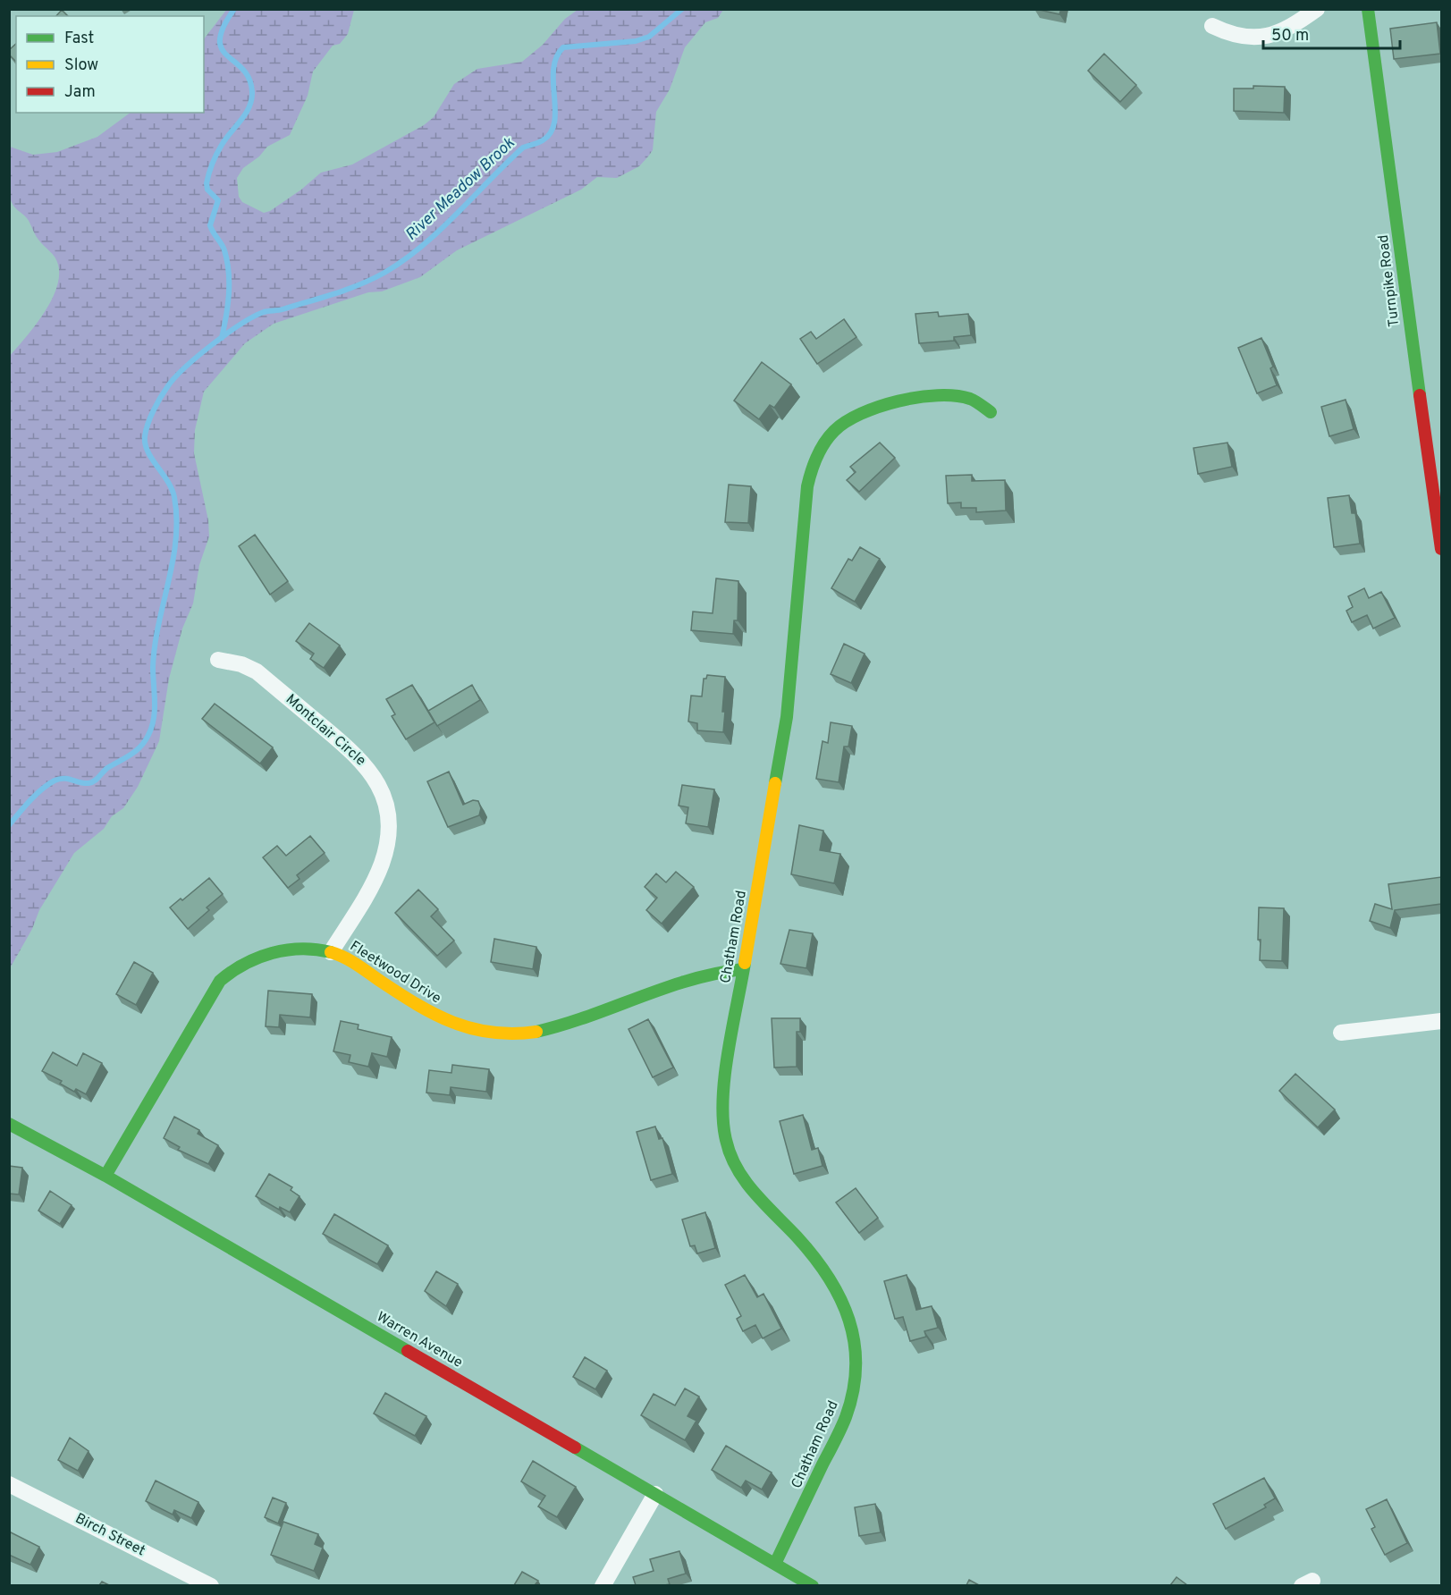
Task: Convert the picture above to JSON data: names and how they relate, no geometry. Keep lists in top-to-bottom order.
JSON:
{
  "streets": {
    "street": [
      "Turnpike Road",
      "Montclair Circle",
      "Chatham Road",
      "Fleetwood Drive",
      "Warren Avenue",
      "Birch Street"
    ]
  },
  "crossings": [
    ["Montclair Circle", "Fleetwood Drive"],
    ["Chatham Road", "Fleetwood Drive"],
    ["Chatham Road", "Warren Avenue"],
    ["Fleetwood Drive", "Warren Avenue"]
  ],
  "water": ["River Meadow Brook"],
  "legend": ["Fast", "Slow", "Jam"],
  "scale_bar": "50 m"
}
